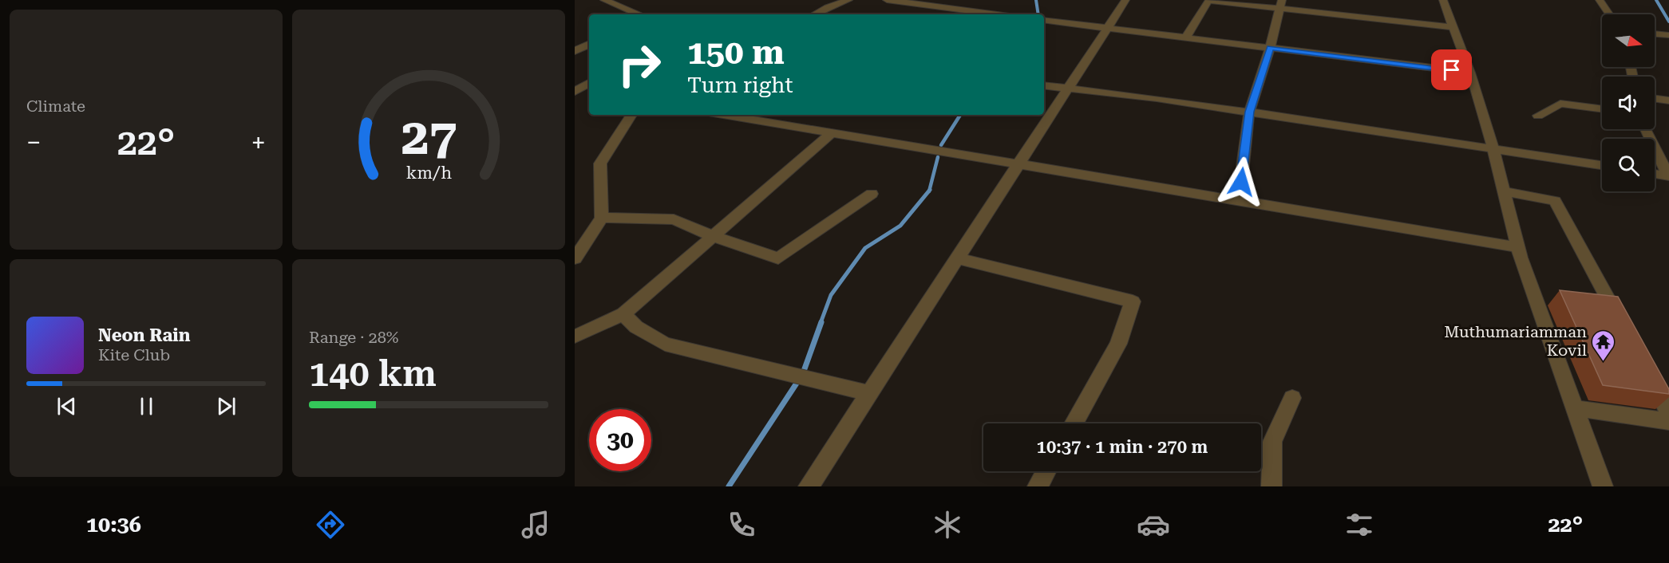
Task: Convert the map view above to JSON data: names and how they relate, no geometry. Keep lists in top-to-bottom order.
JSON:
{
  "places": {
    "temple": ["Muthumariamman Kovil"]
  },
  "north": "right",
  "page": {
    "tile": [
      "Climate",
      ["Range · 28%", "140 km"]
    ],
    "turn": ["150 m", "Turn right"],
    "heat": ["−", "22°", "+"],
    "song": ["Neon Rain", "Kite Club"],
    "limit": "30",
    "trip": "10:37 · 1 min · 270 m",
    "tabs": ["10:36", "22°"],
    "gauge": ["27", "km/h"]
  }
}
